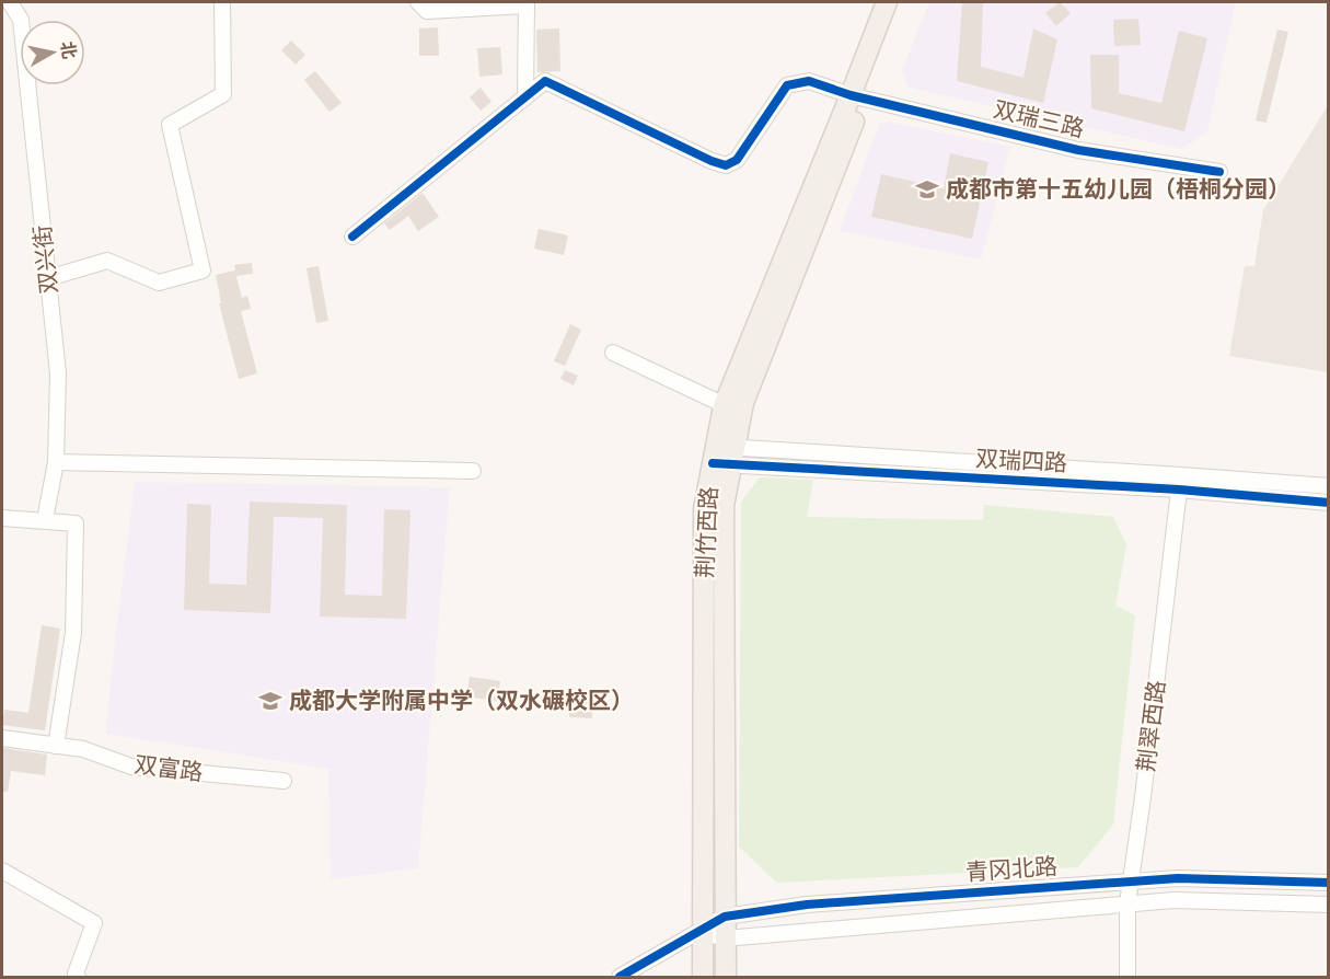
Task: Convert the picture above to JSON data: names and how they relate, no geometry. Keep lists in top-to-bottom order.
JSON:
{
  "streets": {
    "main road": ["荆竹西路"],
    "street": [
      "双瑞三路",
      "双兴街",
      "双瑞四路",
      "荆翠西路",
      "双富路",
      "青冈北路"
    ]
  },
  "crossings": [
    ["双瑞三路", "荆竹西路"],
    ["双瑞四路", "荆竹西路"],
    ["双瑞四路", "荆翠西路"],
    ["荆竹西路", "青冈北路"],
    ["荆翠西路", "青冈北路"]
  ],
  "places": {
    "school or university": ["成都市第十五幼儿园（梧桐分园）", "成都大学附属中学（双水碾校区）"]
  },
  "north": "right"
}
